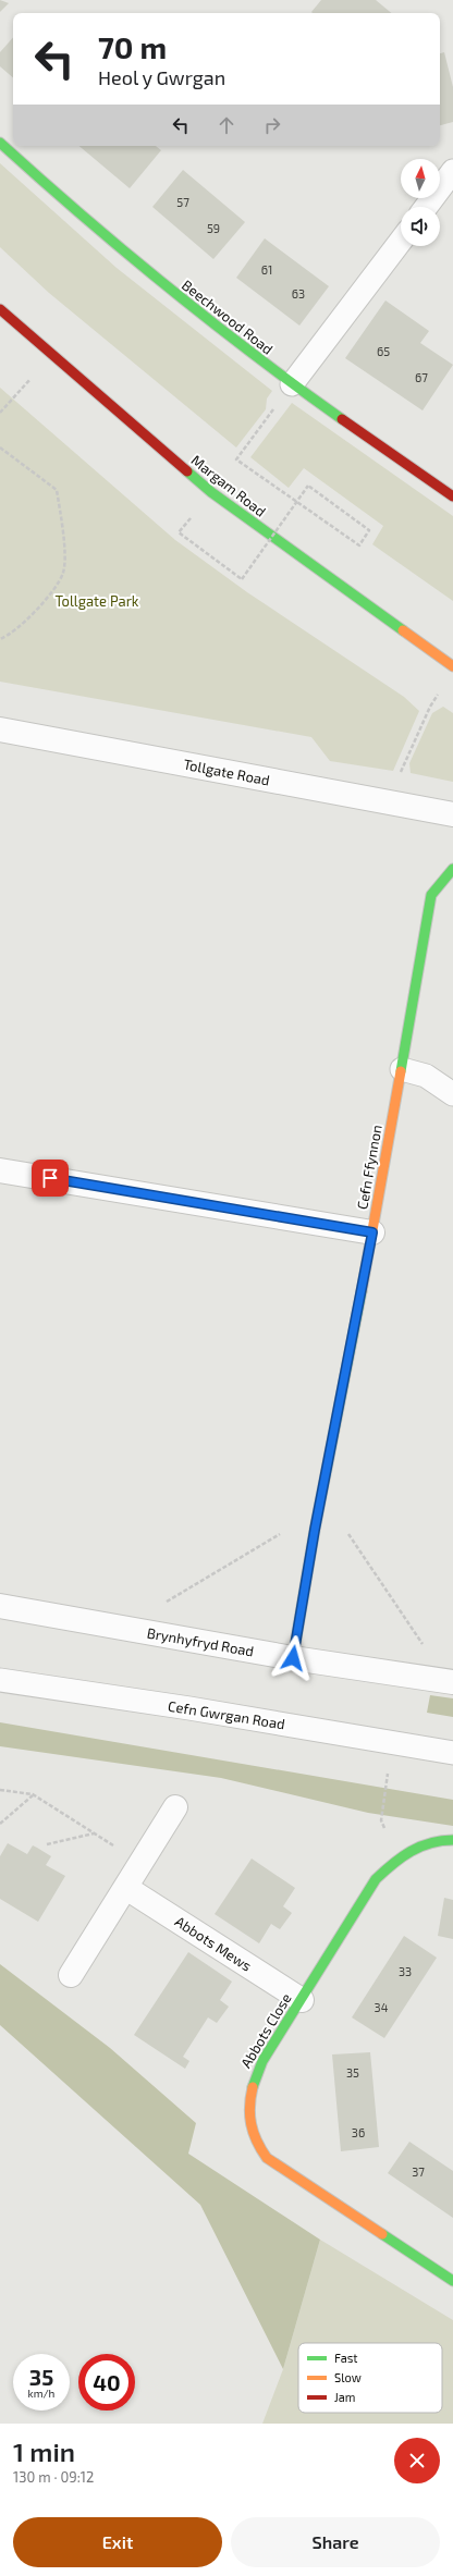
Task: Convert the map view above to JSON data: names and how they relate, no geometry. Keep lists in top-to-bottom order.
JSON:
{
  "streets": {
    "street": [
      "Beechwood Road",
      "Margam Road",
      "Tollgate Road",
      "Cefn Ffynnon",
      "Brynhyfryd Road",
      "Abbots Mews",
      "Abbots Close"
    ],
    "lane": ["Cefn Gwrgan Road"]
  },
  "crossings": [
    ["Cefn Ffynnon", "Brynhyfryd Road"],
    ["Abbots Mews", "Abbots Close"]
  ],
  "parks": ["Tollgate Park"],
  "house_numbers": [
    "57",
    "59",
    "61",
    "63",
    "65",
    "67",
    "33",
    "34",
    "35",
    "36",
    "37"
  ],
  "legend": ["Fast", "Slow", "Jam"],
  "north": "top",
  "page": {
    "turn": ["70 m", "Heol y Gwrgan"],
    "speed": "35 km/h",
    "limit": "40",
    "heading": ["1 min", "130 m · 09:12"],
    "buttons": ["Exit", "Share"]
  }
}
